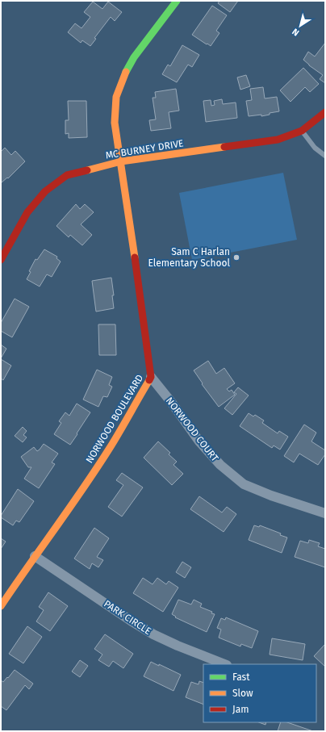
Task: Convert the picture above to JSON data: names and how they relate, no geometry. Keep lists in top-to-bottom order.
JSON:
{
  "streets": {
    "street": [
      "MC BURNEY DRIVE",
      "NORWOOD BOULEVARD",
      "NORWOOD COURT",
      "PARK CIRCLE"
    ]
  },
  "crossings": [
    ["MC BURNEY DRIVE", "NORWOOD BOULEVARD"],
    ["NORWOOD BOULEVARD", "NORWOOD COURT"],
    ["NORWOOD BOULEVARD", "PARK CIRCLE"]
  ],
  "places": ["Sam C Harlan Elementary School"],
  "legend": ["Fast", "Slow", "Jam"],
  "north": "bottom left"
}
